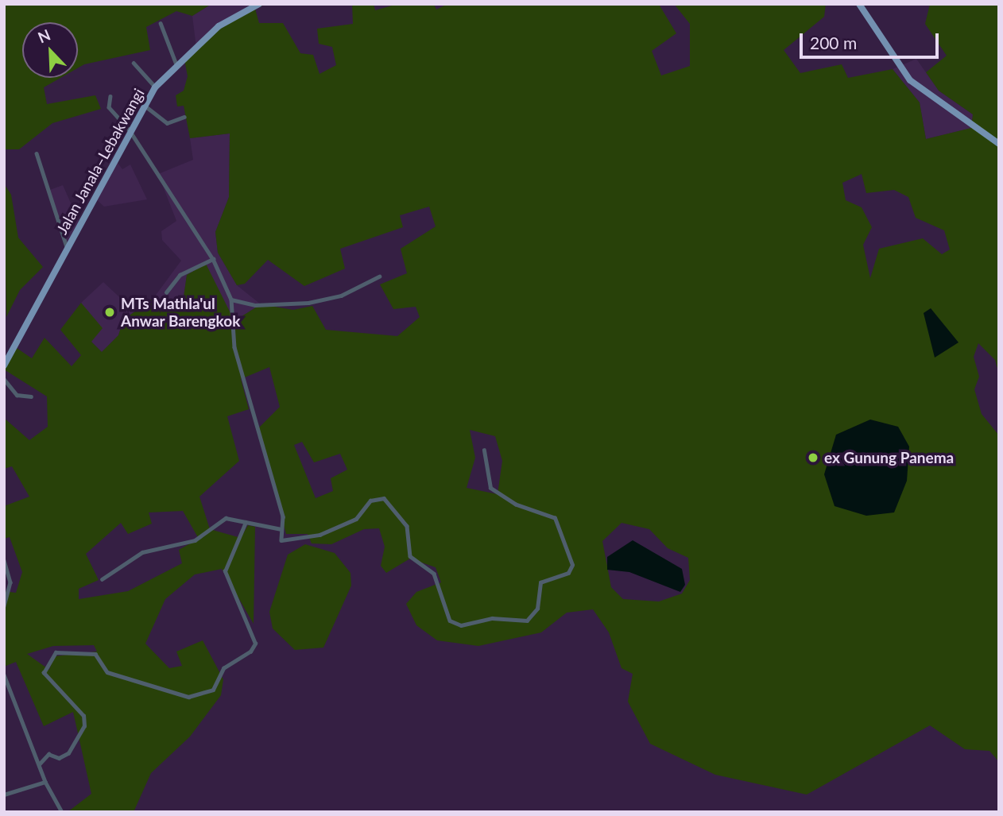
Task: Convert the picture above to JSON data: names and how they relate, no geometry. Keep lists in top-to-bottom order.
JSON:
{
  "streets": {
    "main road": ["Jalan Janala–Lebakwangi"]
  },
  "places": ["MTs Mathla'ul Anwar Barengkok", "ex Gunung Panema"],
  "scale_bar": "200 m",
  "north": "top left"
}
